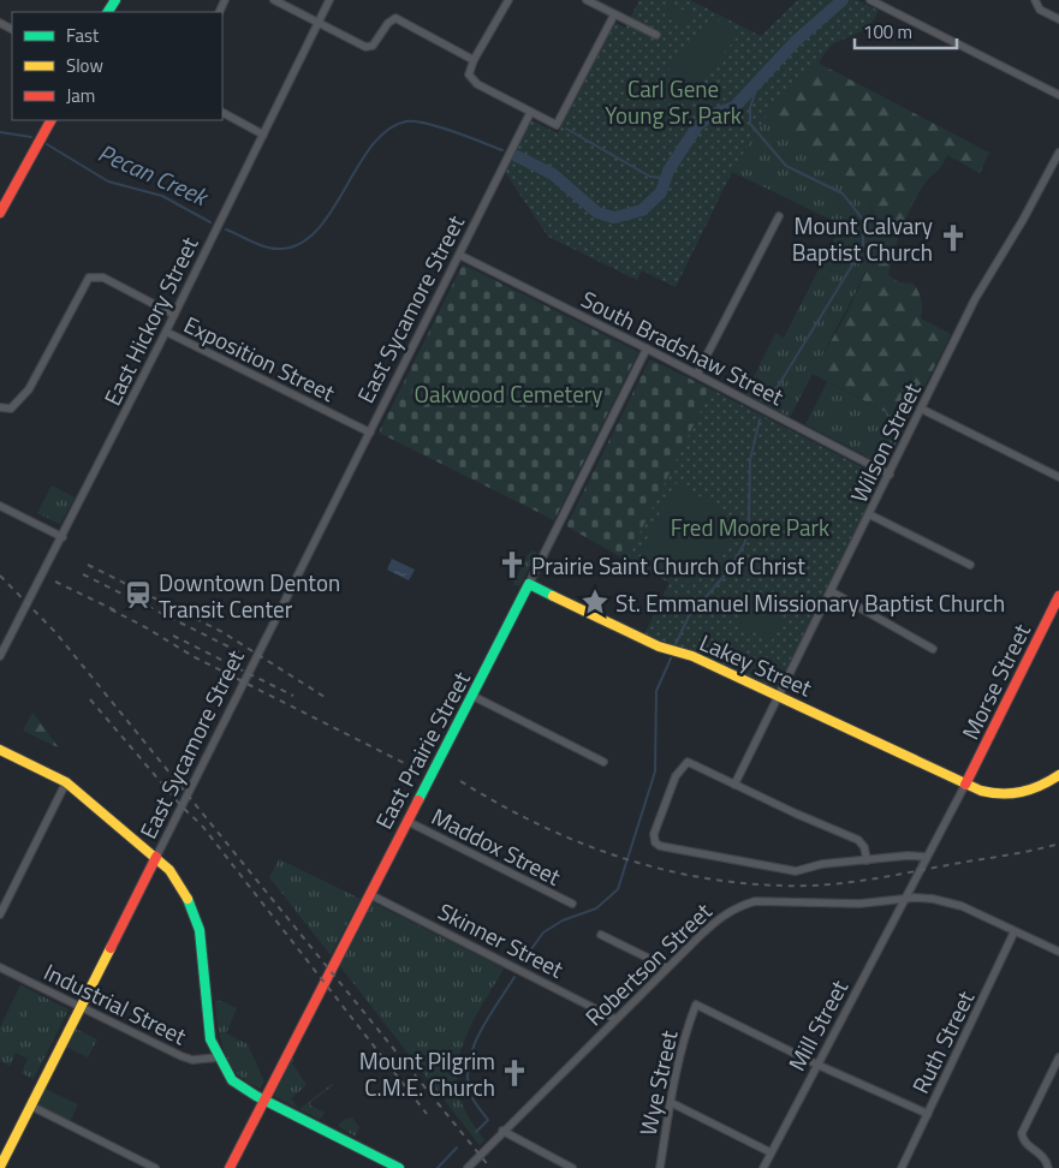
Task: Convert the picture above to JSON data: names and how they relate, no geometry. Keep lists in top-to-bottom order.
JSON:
{
  "streets": {
    "street": [
      "East Sycamore Street",
      "East Hickory Street",
      "South Bradshaw Street",
      "Exposition Street",
      "Wilson Street",
      "Lakey Street",
      "Morse Street",
      "East Prairie Street",
      "Maddox Street",
      "Skinner Street",
      "Robertson Street",
      "Industrial Street",
      "Mill Street",
      "Ruth Street",
      "Wye Street"
    ]
  },
  "crossings": [
    ["East Sycamore Street", "South Bradshaw Street"],
    ["East Sycamore Street", "Exposition Street"],
    ["East Sycamore Street", "Industrial Street"],
    ["East Hickory Street", "Exposition Street"],
    ["South Bradshaw Street", "Wilson Street"],
    ["South Bradshaw Street", "East Prairie Street"],
    ["Wilson Street", "Lakey Street"],
    ["Lakey Street", "Morse Street"],
    ["Lakey Street", "East Prairie Street"],
    ["Lakey Street", "Mill Street"],
    ["Morse Street", "Mill Street"],
    ["East Prairie Street", "Maddox Street"],
    ["East Prairie Street", "Skinner Street"],
    ["Skinner Street", "Robertson Street"],
    ["Robertson Street", "Mill Street"],
    ["Robertson Street", "Ruth Street"],
    ["Mill Street", "Wye Street"]
  ],
  "water": ["Pecan Creek"],
  "parks": ["Carl Gene Young Sr. Park", "Oakwood Cemetery", "Fred Moore Park"],
  "places": {
    "church": ["Mount Calvary Baptist Church", "Prairie Saint Church of Christ", "Mount Pilgrim C.M.E. Church"],
    "station": ["Downtown Denton Transit Center"],
    "place": ["St. Emmanuel Missionary Baptist Church"]
  },
  "legend": ["Fast", "Slow", "Jam"],
  "scale_bar": "100 m"
}
